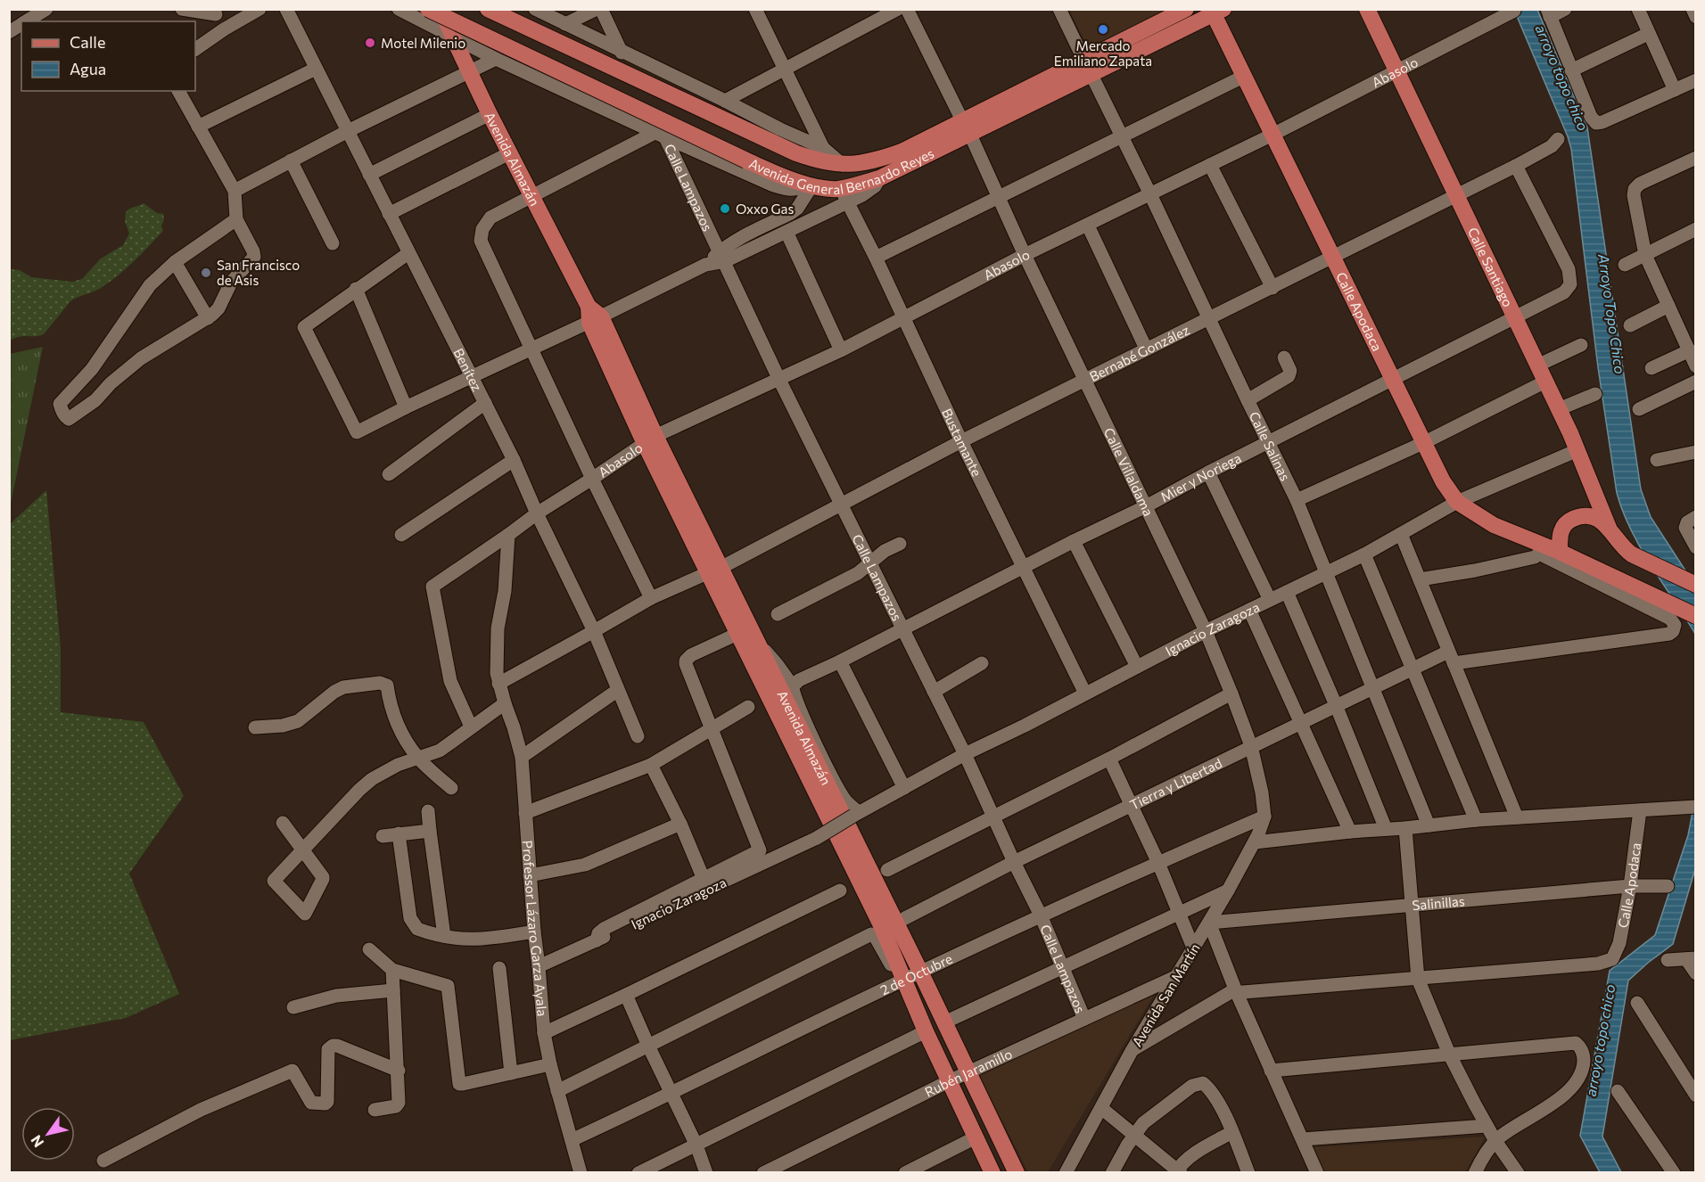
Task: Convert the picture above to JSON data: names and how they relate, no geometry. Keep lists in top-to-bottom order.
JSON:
{
  "streets": {
    "main road": [
      "Avenida General Bernardo Reyes",
      "Avenida Almazán",
      "Calle Santiago",
      "Calle Apodaca"
    ],
    "street": [
      "Abasolo",
      "Calle Lampazos",
      "Bernabé González",
      "Benítez",
      "Bustamante",
      "Calle Salinas",
      "Calle Villaldama",
      "Mier y Noriega",
      "Ignacio Zaragoza",
      "Tierra y Libertad",
      "Salinillas",
      "Professor Lázaro Garza Ayala",
      "2 de Octubre",
      "Avenida San Martín",
      "Rubén Jaramillo"
    ]
  },
  "crossings": [
    ["Abasolo", "Avenida Almazán"],
    ["Abasolo", "Calle Lampazos"],
    ["Abasolo", "Calle Santiago"],
    ["Abasolo", "Calle Apodaca"],
    ["Abasolo", "Benítez"],
    ["Abasolo", "Bustamante"],
    ["Abasolo", "Calle Salinas"],
    ["Abasolo", "Calle Villaldama"],
    ["Abasolo", "Professor Lázaro Garza Ayala"],
    ["Avenida General Bernardo Reyes", "Calle Apodaca"],
    ["Avenida General Bernardo Reyes", "Bustamante"],
    ["Avenida General Bernardo Reyes", "Calle Salinas"],
    ["Avenida General Bernardo Reyes", "Calle Villaldama"],
    ["Avenida Almazán", "Bernabé González"],
    ["Avenida Almazán", "2 de Octubre"],
    ["Avenida Almazán", "Rubén Jaramillo"],
    ["Calle Lampazos", "Bernabé González"],
    ["Calle Lampazos", "Mier y Noriega"],
    ["Calle Lampazos", "Ignacio Zaragoza"],
    ["Calle Lampazos", "Tierra y Libertad"],
    ["Calle Lampazos", "2 de Octubre"],
    ["Calle Lampazos", "Rubén Jaramillo"],
    ["Calle Santiago", "Bernabé González"],
    ["Calle Santiago", "Mier y Noriega"],
    ["Calle Santiago", "Ignacio Zaragoza"],
    ["Calle Apodaca", "Bernabé González"],
    ["Calle Apodaca", "Mier y Noriega"],
    ["Calle Apodaca", "Ignacio Zaragoza"],
    ["Calle Apodaca", "Tierra y Libertad"],
    ["Calle Apodaca", "Salinillas"],
    ["Bernabé González", "Benítez"],
    ["Bernabé González", "Bustamante"],
    ["Bernabé González", "Calle Salinas"],
    ["Bernabé González", "Calle Villaldama"],
    ["Bernabé González", "Mier y Noriega"],
    ["Bernabé González", "Professor Lázaro Garza Ayala"],
    ["Bustamante", "Mier y Noriega"],
    ["Bustamante", "Ignacio Zaragoza"],
    ["Calle Salinas", "Mier y Noriega"],
    ["Calle Salinas", "Ignacio Zaragoza"],
    ["Calle Salinas", "Tierra y Libertad"],
    ["Calle Villaldama", "Mier y Noriega"],
    ["Calle Villaldama", "Ignacio Zaragoza"],
    ["Calle Villaldama", "Tierra y Libertad"],
    ["Calle Villaldama", "2 de Octubre"],
    ["Calle Villaldama", "Avenida San Martín"],
    ["Ignacio Zaragoza", "Professor Lázaro Garza Ayala"],
    ["Salinillas", "Avenida San Martín"],
    ["Professor Lázaro Garza Ayala", "2 de Octubre"],
    ["2 de Octubre", "Avenida San Martín"],
    ["Avenida San Martín", "Rubén Jaramillo"]
  ],
  "water": ["arroyo topo chico", "Arroyo Topo Chico"],
  "places": [
    "Mercado Emiliano Zapata",
    "Motel Milenio",
    "Oxxo Gas",
    "San Francisco de Asis"
  ],
  "legend": ["Calle", "Agua"],
  "north": "bottom left"
}
